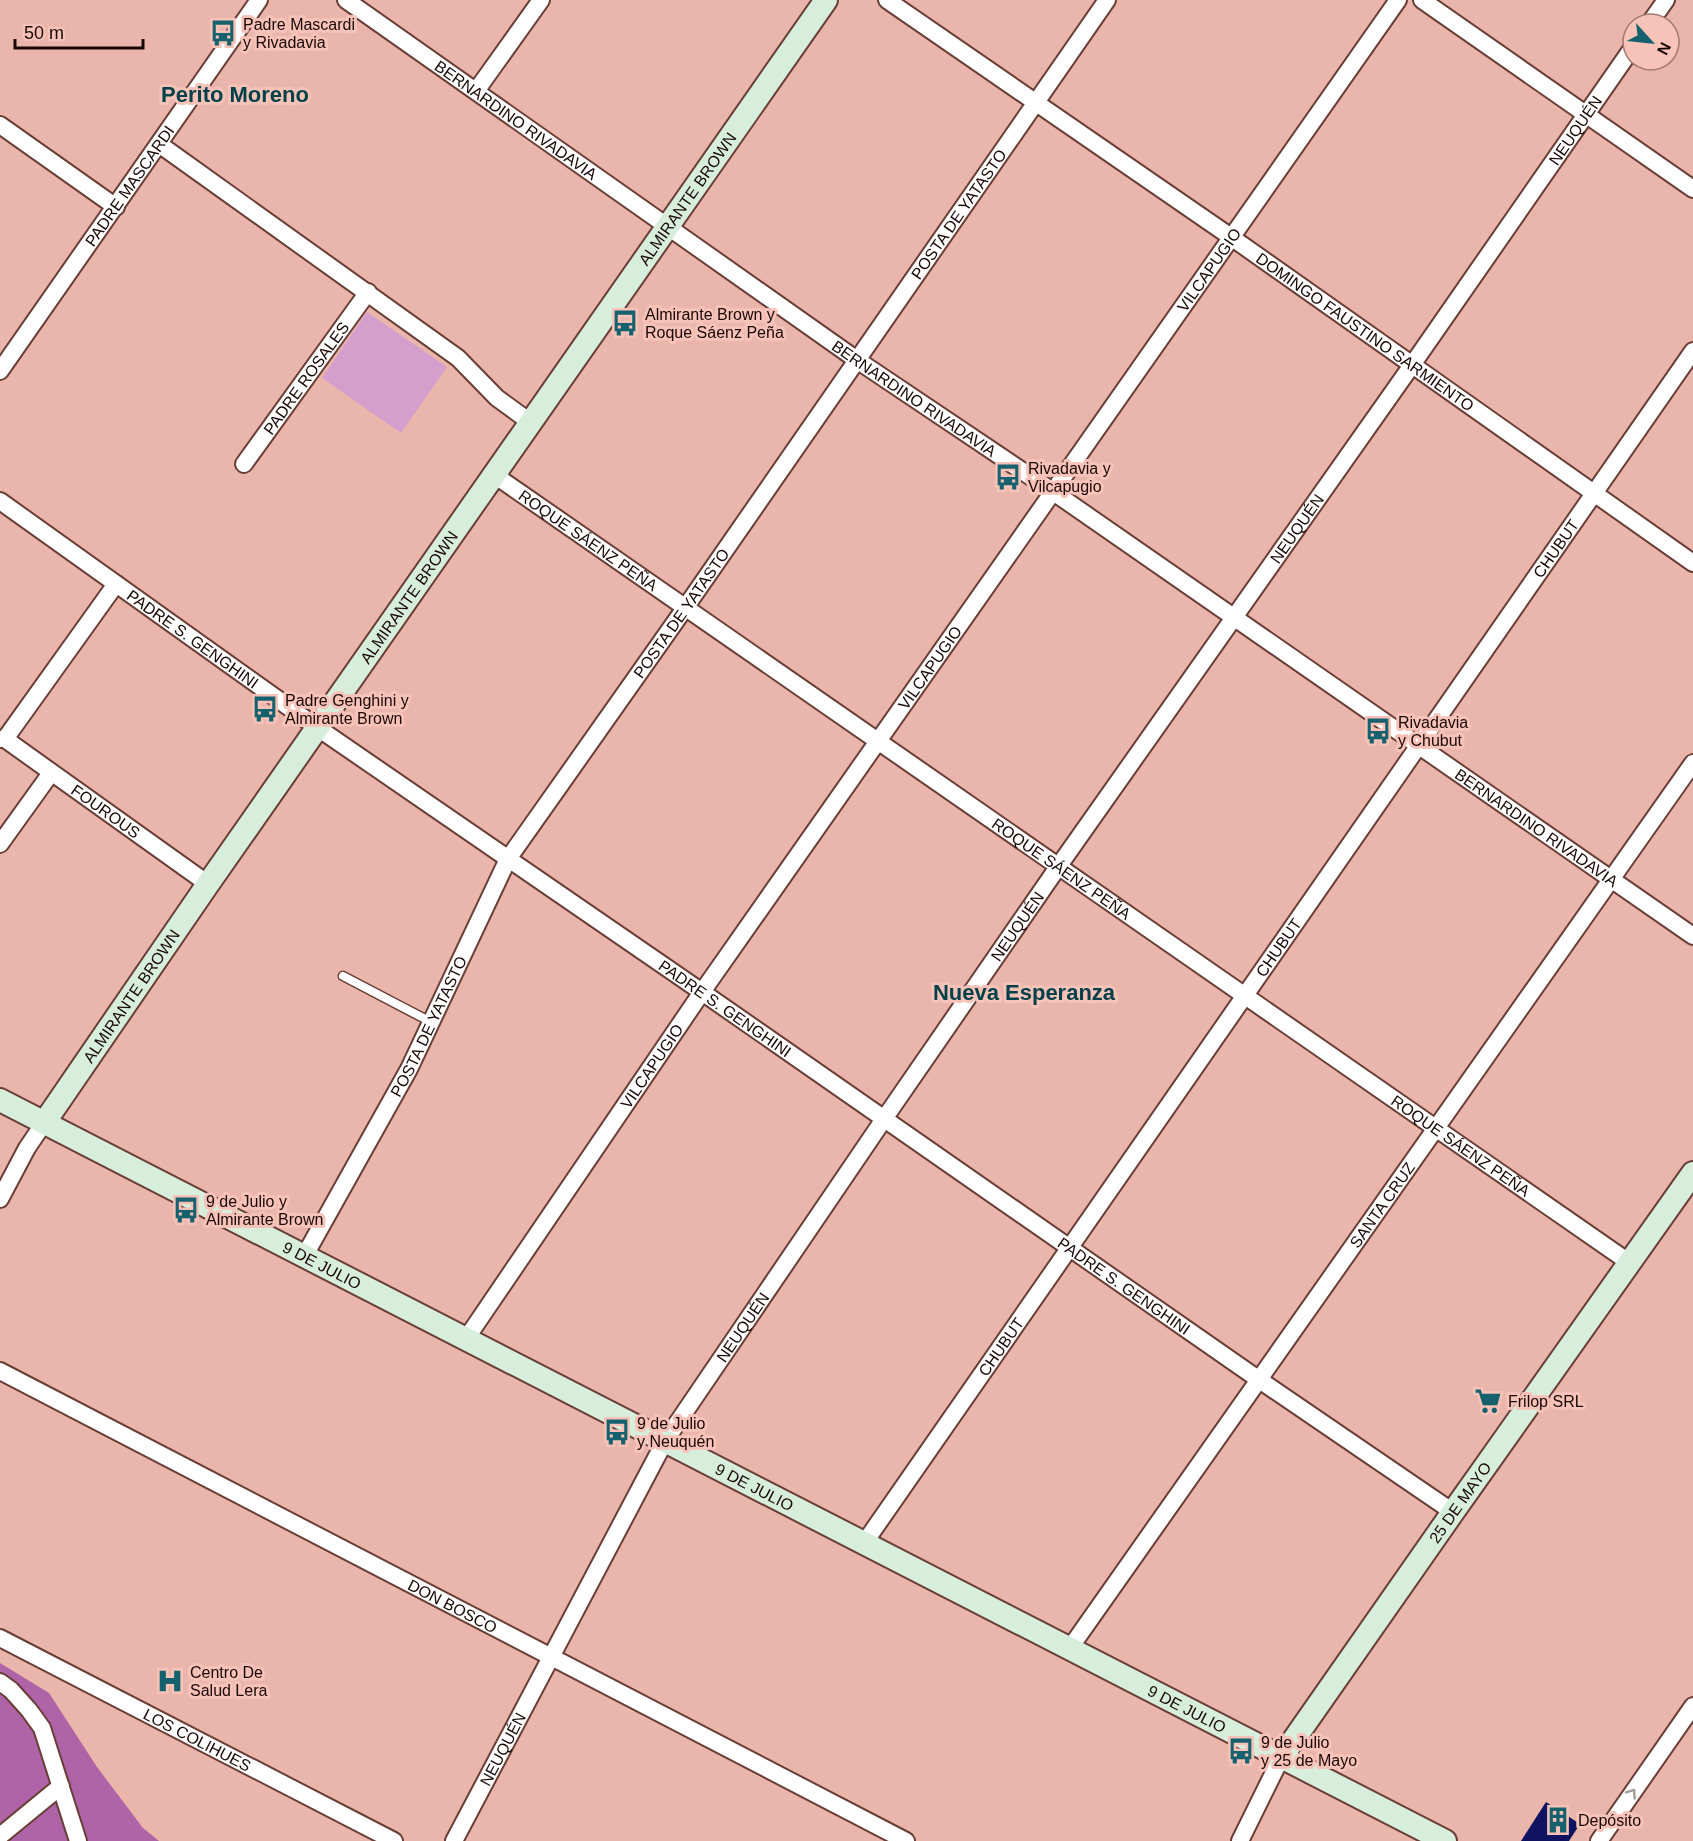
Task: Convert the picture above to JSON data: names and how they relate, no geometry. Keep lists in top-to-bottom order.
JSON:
{
  "streets": {
    "street": [
      "BERNARDINO RIVADAVIA",
      "NEUQUÉN",
      "PADRE MASCARDI",
      "ALMIRANTE BROWN",
      "POSTA DE YATASTO",
      "VILCAPUGIO",
      "DOMINGO FAUSTINO SARMIENTO",
      "PADRE ROSALES",
      "ROQUE SÁENZ PEÑA",
      "CHUBUT",
      "PADRE S. GENGHINI",
      "FOUROUS",
      "SANTA CRUZ",
      "9 DE JULIO",
      "25 DE MAYO",
      "DON BOSCO",
      "LOS COLIHUES"
    ]
  },
  "crossings": [
    ["BERNARDINO RIVADAVIA", "NEUQUÉN"],
    ["BERNARDINO RIVADAVIA", "ALMIRANTE BROWN"],
    ["BERNARDINO RIVADAVIA", "POSTA DE YATASTO"],
    ["BERNARDINO RIVADAVIA", "VILCAPUGIO"],
    ["BERNARDINO RIVADAVIA", "CHUBUT"],
    ["BERNARDINO RIVADAVIA", "SANTA CRUZ"],
    ["NEUQUÉN", "DOMINGO FAUSTINO SARMIENTO"],
    ["NEUQUÉN", "ROQUE SÁENZ PEÑA"],
    ["NEUQUÉN", "PADRE S. GENGHINI"],
    ["NEUQUÉN", "9 DE JULIO"],
    ["NEUQUÉN", "DON BOSCO"],
    ["ALMIRANTE BROWN", "ROQUE SÁENZ PEÑA"],
    ["ALMIRANTE BROWN", "PADRE S. GENGHINI"],
    ["ALMIRANTE BROWN", "FOUROUS"],
    ["ALMIRANTE BROWN", "9 DE JULIO"],
    ["POSTA DE YATASTO", "DOMINGO FAUSTINO SARMIENTO"],
    ["POSTA DE YATASTO", "ROQUE SÁENZ PEÑA"],
    ["POSTA DE YATASTO", "PADRE S. GENGHINI"],
    ["POSTA DE YATASTO", "9 DE JULIO"],
    ["VILCAPUGIO", "DOMINGO FAUSTINO SARMIENTO"],
    ["VILCAPUGIO", "ROQUE SÁENZ PEÑA"],
    ["VILCAPUGIO", "PADRE S. GENGHINI"],
    ["VILCAPUGIO", "9 DE JULIO"],
    ["DOMINGO FAUSTINO SARMIENTO", "CHUBUT"],
    ["ROQUE SÁENZ PEÑA", "CHUBUT"],
    ["ROQUE SÁENZ PEÑA", "SANTA CRUZ"],
    ["ROQUE SÁENZ PEÑA", "25 DE MAYO"],
    ["CHUBUT", "PADRE S. GENGHINI"],
    ["CHUBUT", "9 DE JULIO"],
    ["PADRE S. GENGHINI", "SANTA CRUZ"],
    ["PADRE S. GENGHINI", "25 DE MAYO"],
    ["SANTA CRUZ", "9 DE JULIO"],
    ["9 DE JULIO", "25 DE MAYO"]
  ],
  "districts": ["Perito Moreno", "Nueva Esperanza"],
  "places": {
    "bus stop": [
      "Padre Mascardi y Rivadavia",
      "Almirante Brown y Roque Sáenz Peña",
      "Rivadavia y Vilcapugio",
      "Padre Genghini y Almirante Brown",
      "Rivadavia y Chubut",
      "9 de Julio y Almirante Brown",
      "9 de Julio y Neuquén",
      "9 de Julio y 25 de Mayo"
    ],
    "supermarket": ["Frilop SRL"],
    "hospital": ["Centro De Salud Lera"],
    "building": ["Depósito"]
  },
  "scale_bar": "50 m",
  "north": "bottom right"
}
